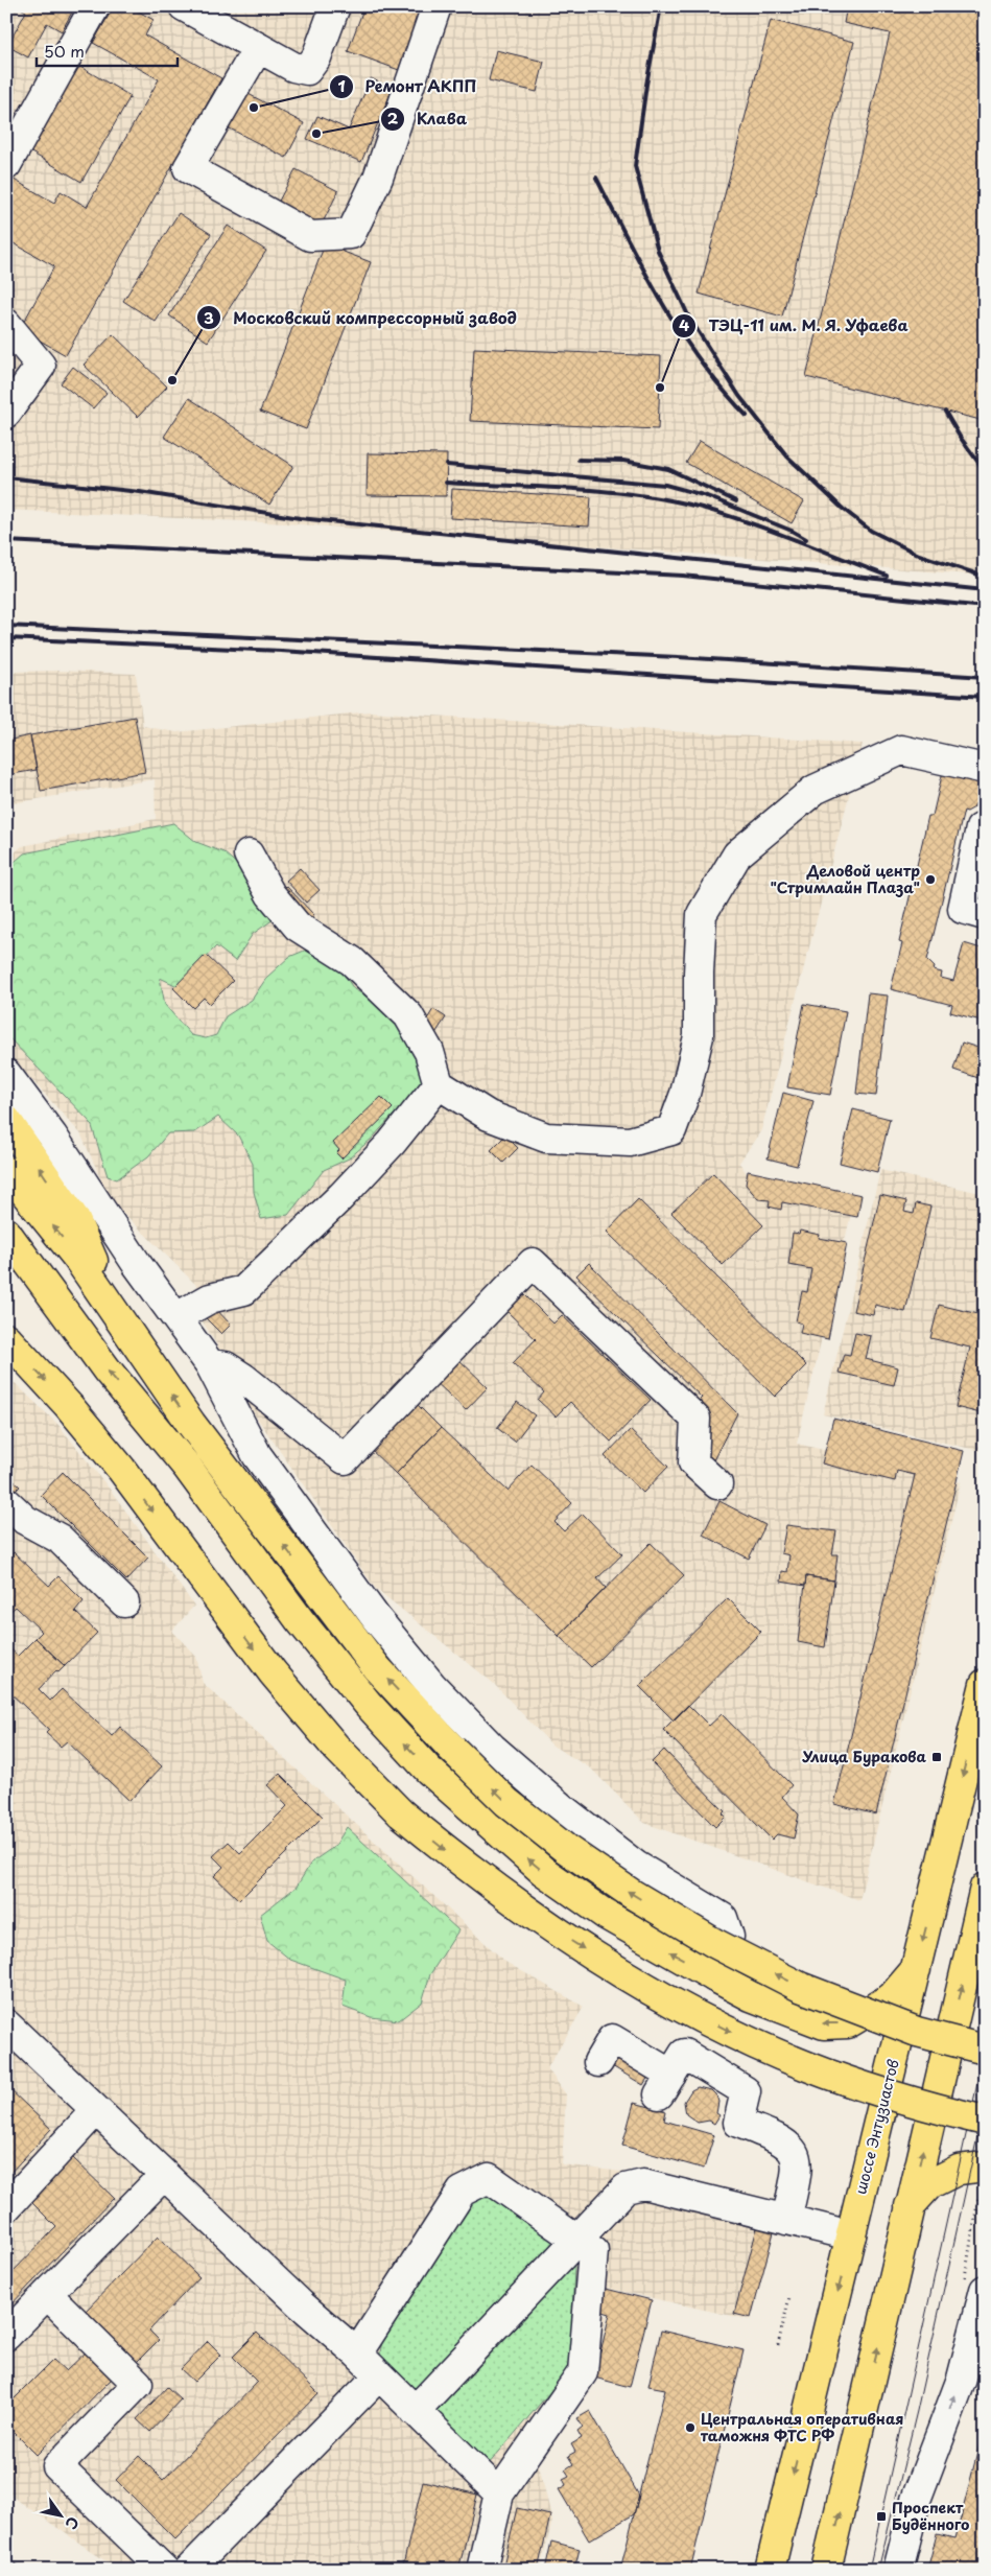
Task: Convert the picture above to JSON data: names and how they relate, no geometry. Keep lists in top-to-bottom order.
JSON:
{
  "streets": {
    "main road": ["шоссе Энтузиастов"]
  },
  "places": {
    "other": [
      "Ремонт АКПП",
      "Клава",
      "Московский компрессорный завод",
      "ТЭЦ-11 им. М. Я. Уфаева",
      "Деловой центр \"Стримлайн Плаза\"",
      "Центральная оперативная таможня ФТС РФ"
    ],
    "transit": ["Улица Буракова", "Проспект Будённого"]
  },
  "scale_bar": "50 m",
  "north": "bottom right"
}
